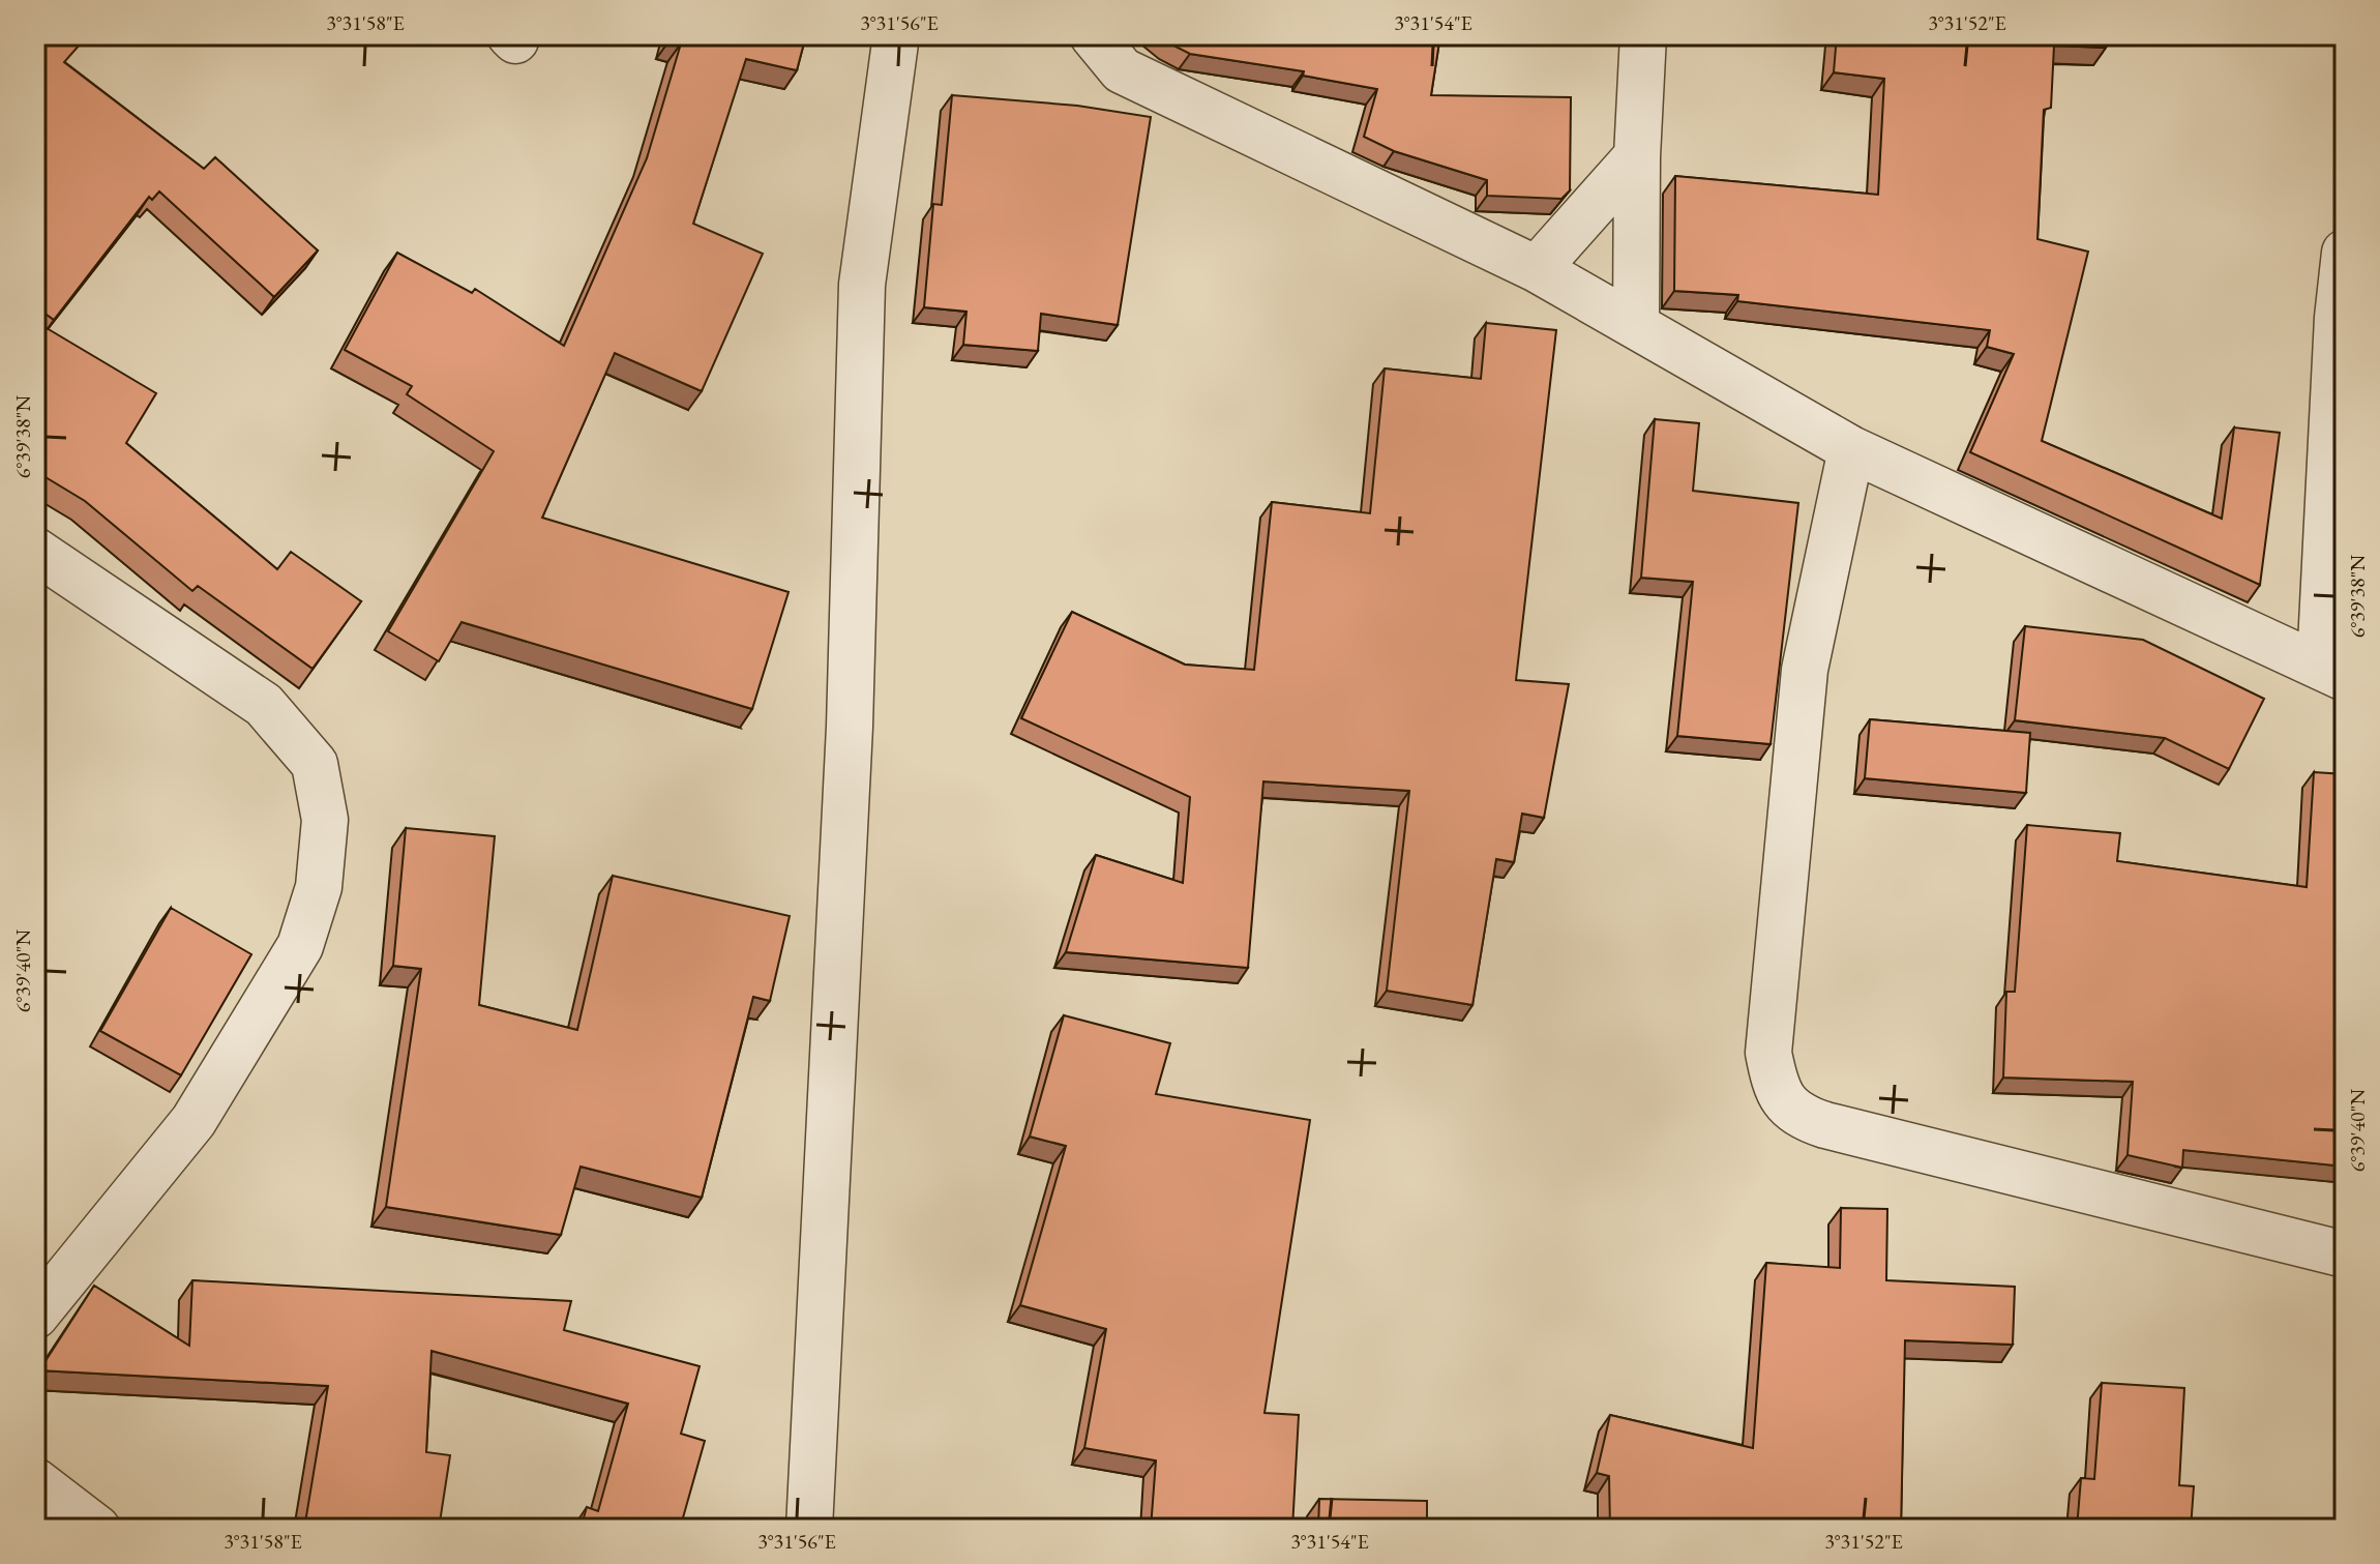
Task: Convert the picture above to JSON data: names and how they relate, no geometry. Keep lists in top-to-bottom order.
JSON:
{
  "coordinates": [
    "3°31'58\"E",
    "3°31'56\"E",
    "3°31'54\"E",
    "3°31'52\"E",
    "6°39'38\"N",
    "6°39'40\"N"
  ]
}
